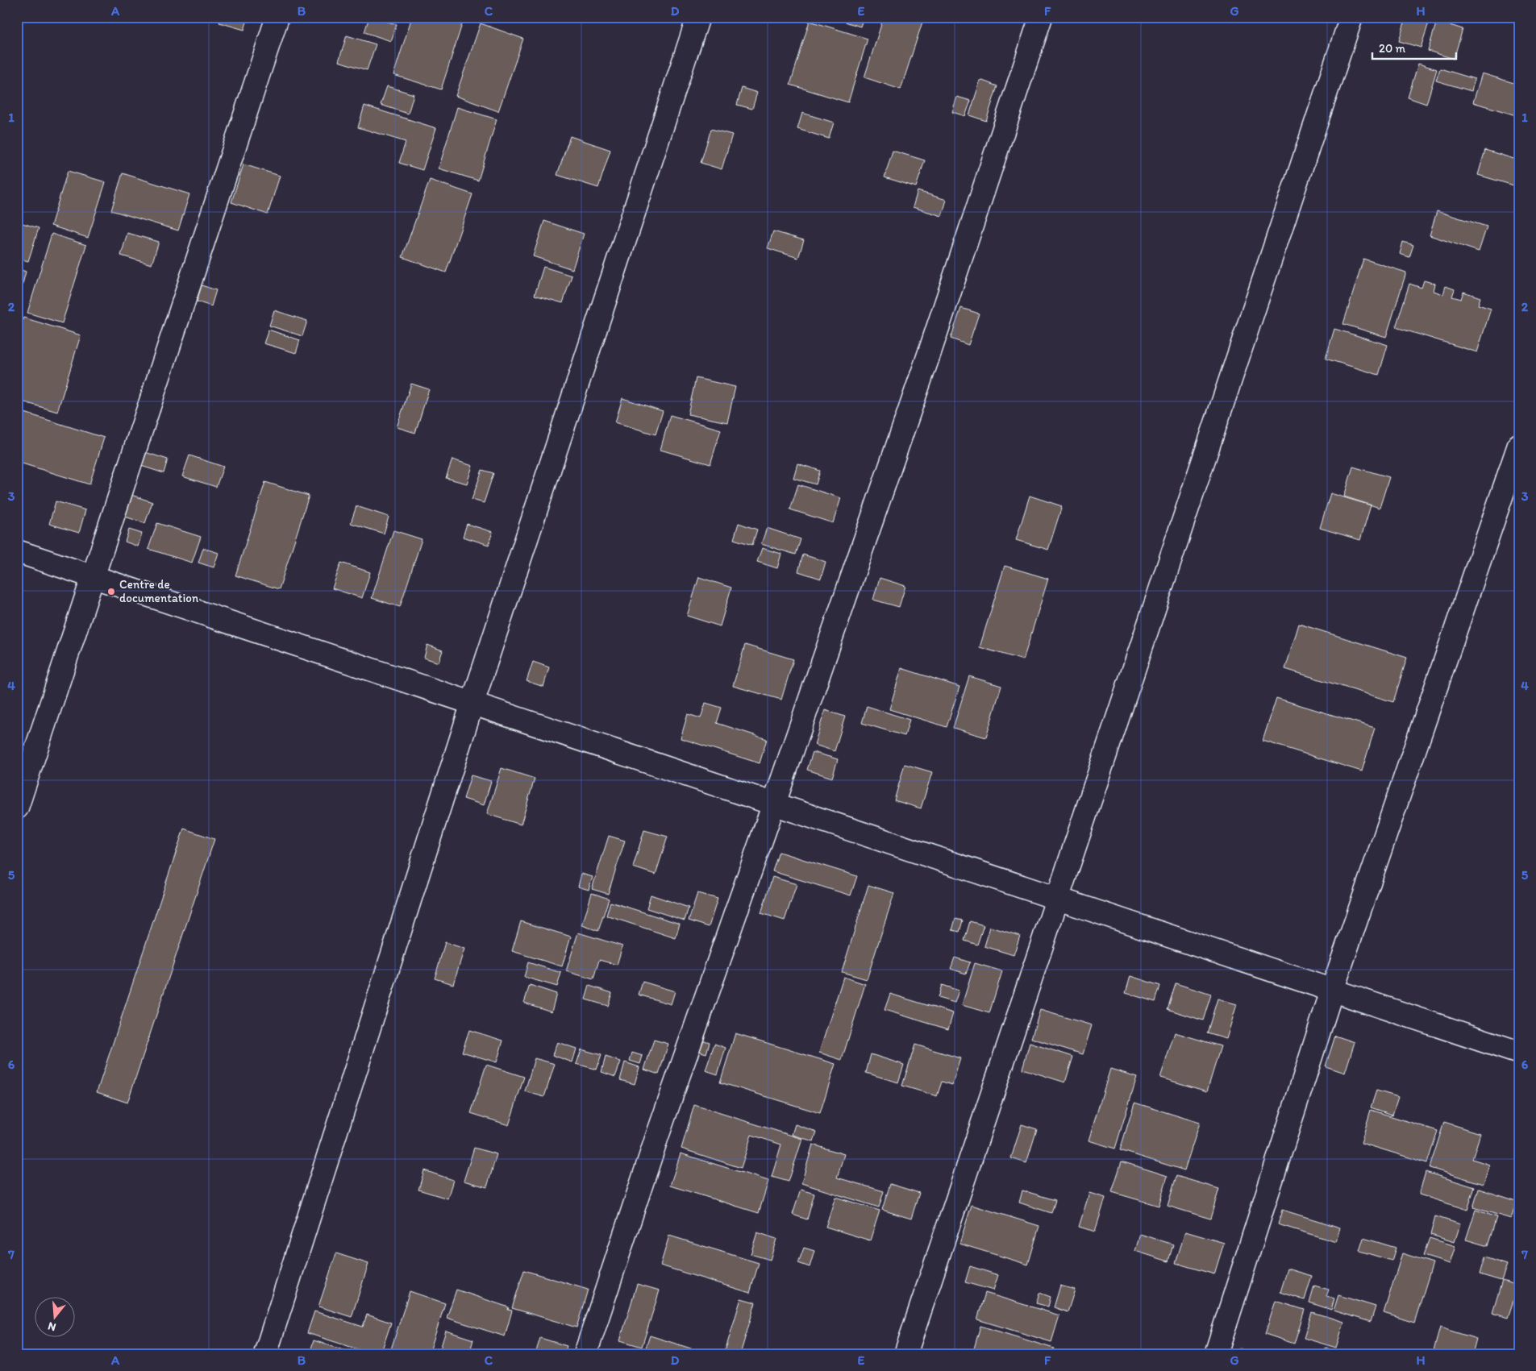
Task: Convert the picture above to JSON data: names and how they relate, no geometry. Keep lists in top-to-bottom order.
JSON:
{
  "places": ["Centre de documentation"],
  "scale_bar": "20 m",
  "north": "bottom",
  "grid": {
    "columns": [
      "A",
      "B",
      "C",
      "D",
      "E",
      "F",
      "G",
      "H"
    ],
    "rows": [
      "1",
      "2",
      "3",
      "4",
      "5",
      "6",
      "7"
    ]
  }
}
